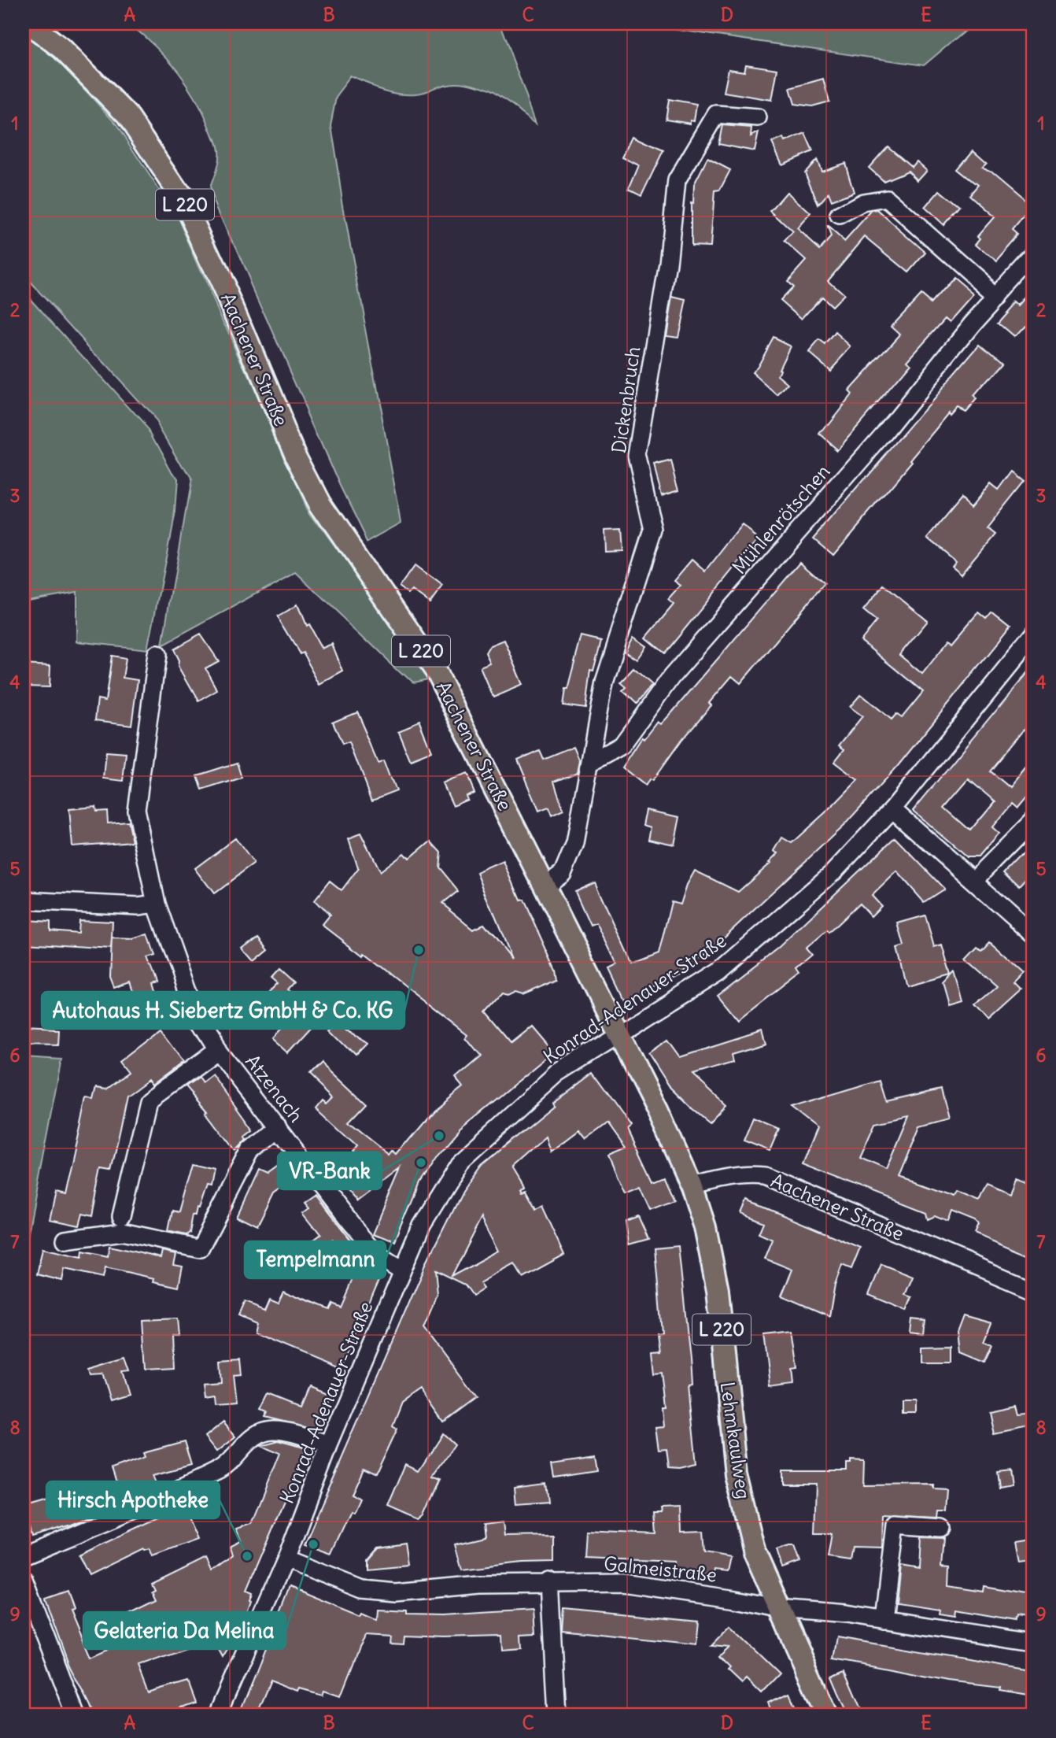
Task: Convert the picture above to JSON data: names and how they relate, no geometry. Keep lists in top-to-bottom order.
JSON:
{
  "streets": {
    "main road": ["L 220", "Aachener Straße", "Lehmkaulweg"],
    "street": [
      "Dickenbruch",
      "Mühlenrötschen",
      "Konrad-Adenauer-Straße",
      "Atzenach",
      "Galmeistraße"
    ]
  },
  "crossings": [
    ["Aachener Straße", "Dickenbruch"],
    ["Aachener Straße", "Konrad-Adenauer-Straße"],
    ["Aachener Straße", "Lehmkaulweg"],
    ["Dickenbruch", "Mühlenrötschen"],
    ["Konrad-Adenauer-Straße", "Atzenach"],
    ["Konrad-Adenauer-Straße", "Galmeistraße"],
    ["Lehmkaulweg", "Galmeistraße"]
  ],
  "places": [
    "Autohaus H. Siebertz GmbH & Co. KG",
    "VR-Bank",
    "Tempelmann",
    "Gelateria Da Melina",
    "Hirsch Apotheke"
  ],
  "grid": {
    "columns": [
      "A",
      "B",
      "C",
      "D",
      "E"
    ],
    "rows": [
      "1",
      "2",
      "3",
      "4",
      "5",
      "6",
      "7",
      "8",
      "9"
    ]
  }
}
